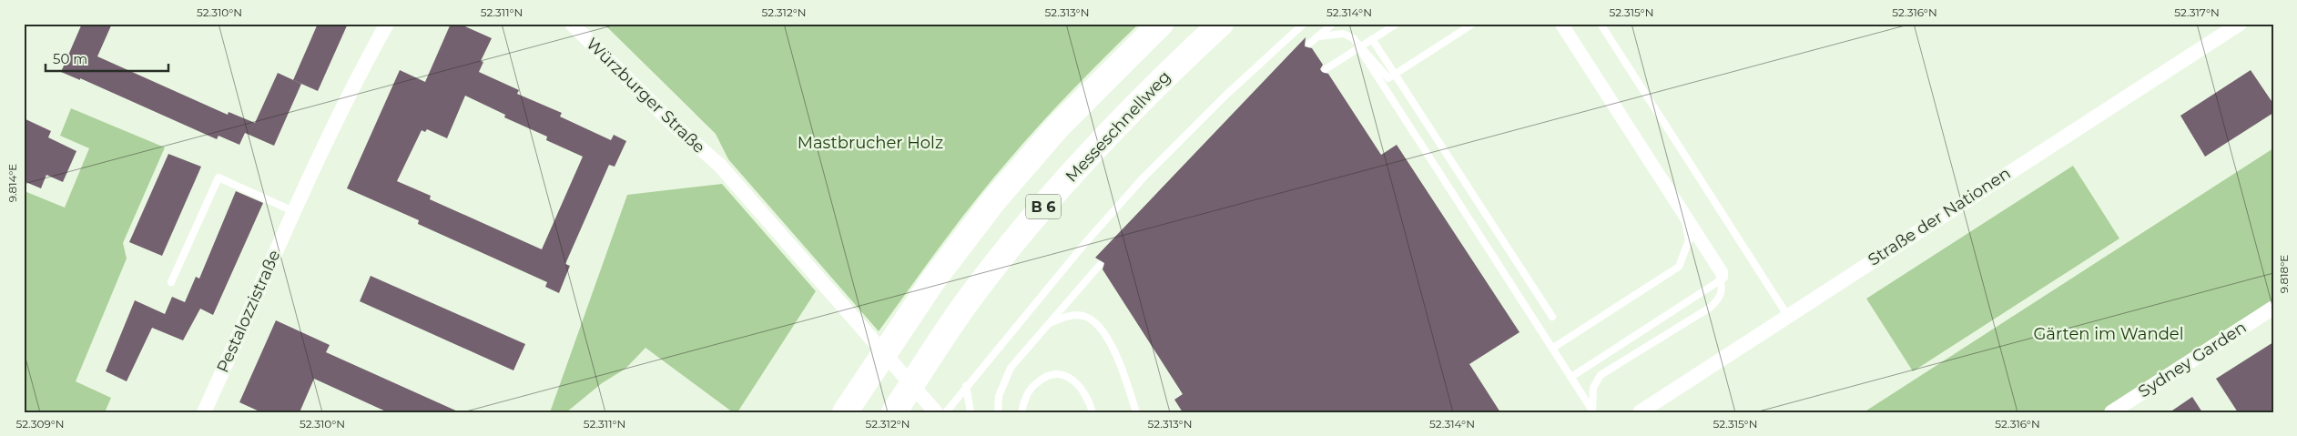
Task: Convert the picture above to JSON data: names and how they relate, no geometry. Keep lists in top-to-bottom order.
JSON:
{
  "streets": {
    "highway": ["Messeschnellweg", "B 6"],
    "street": [
      "Würzburger Straße",
      "Straße der Nationen",
      "Pestalozzistraße",
      "Sydney Garden"
    ]
  },
  "parks": ["Mastbrucher Holz", "Gärten im Wandel"],
  "scale_bar": "50 m",
  "coordinates": [
    "52.310°N",
    "52.311°N",
    "52.312°N",
    "52.313°N",
    "52.314°N",
    "52.315°N",
    "52.316°N",
    "52.317°N",
    "9.814°E",
    "9.818°E",
    "52.309°N"
  ]
}
